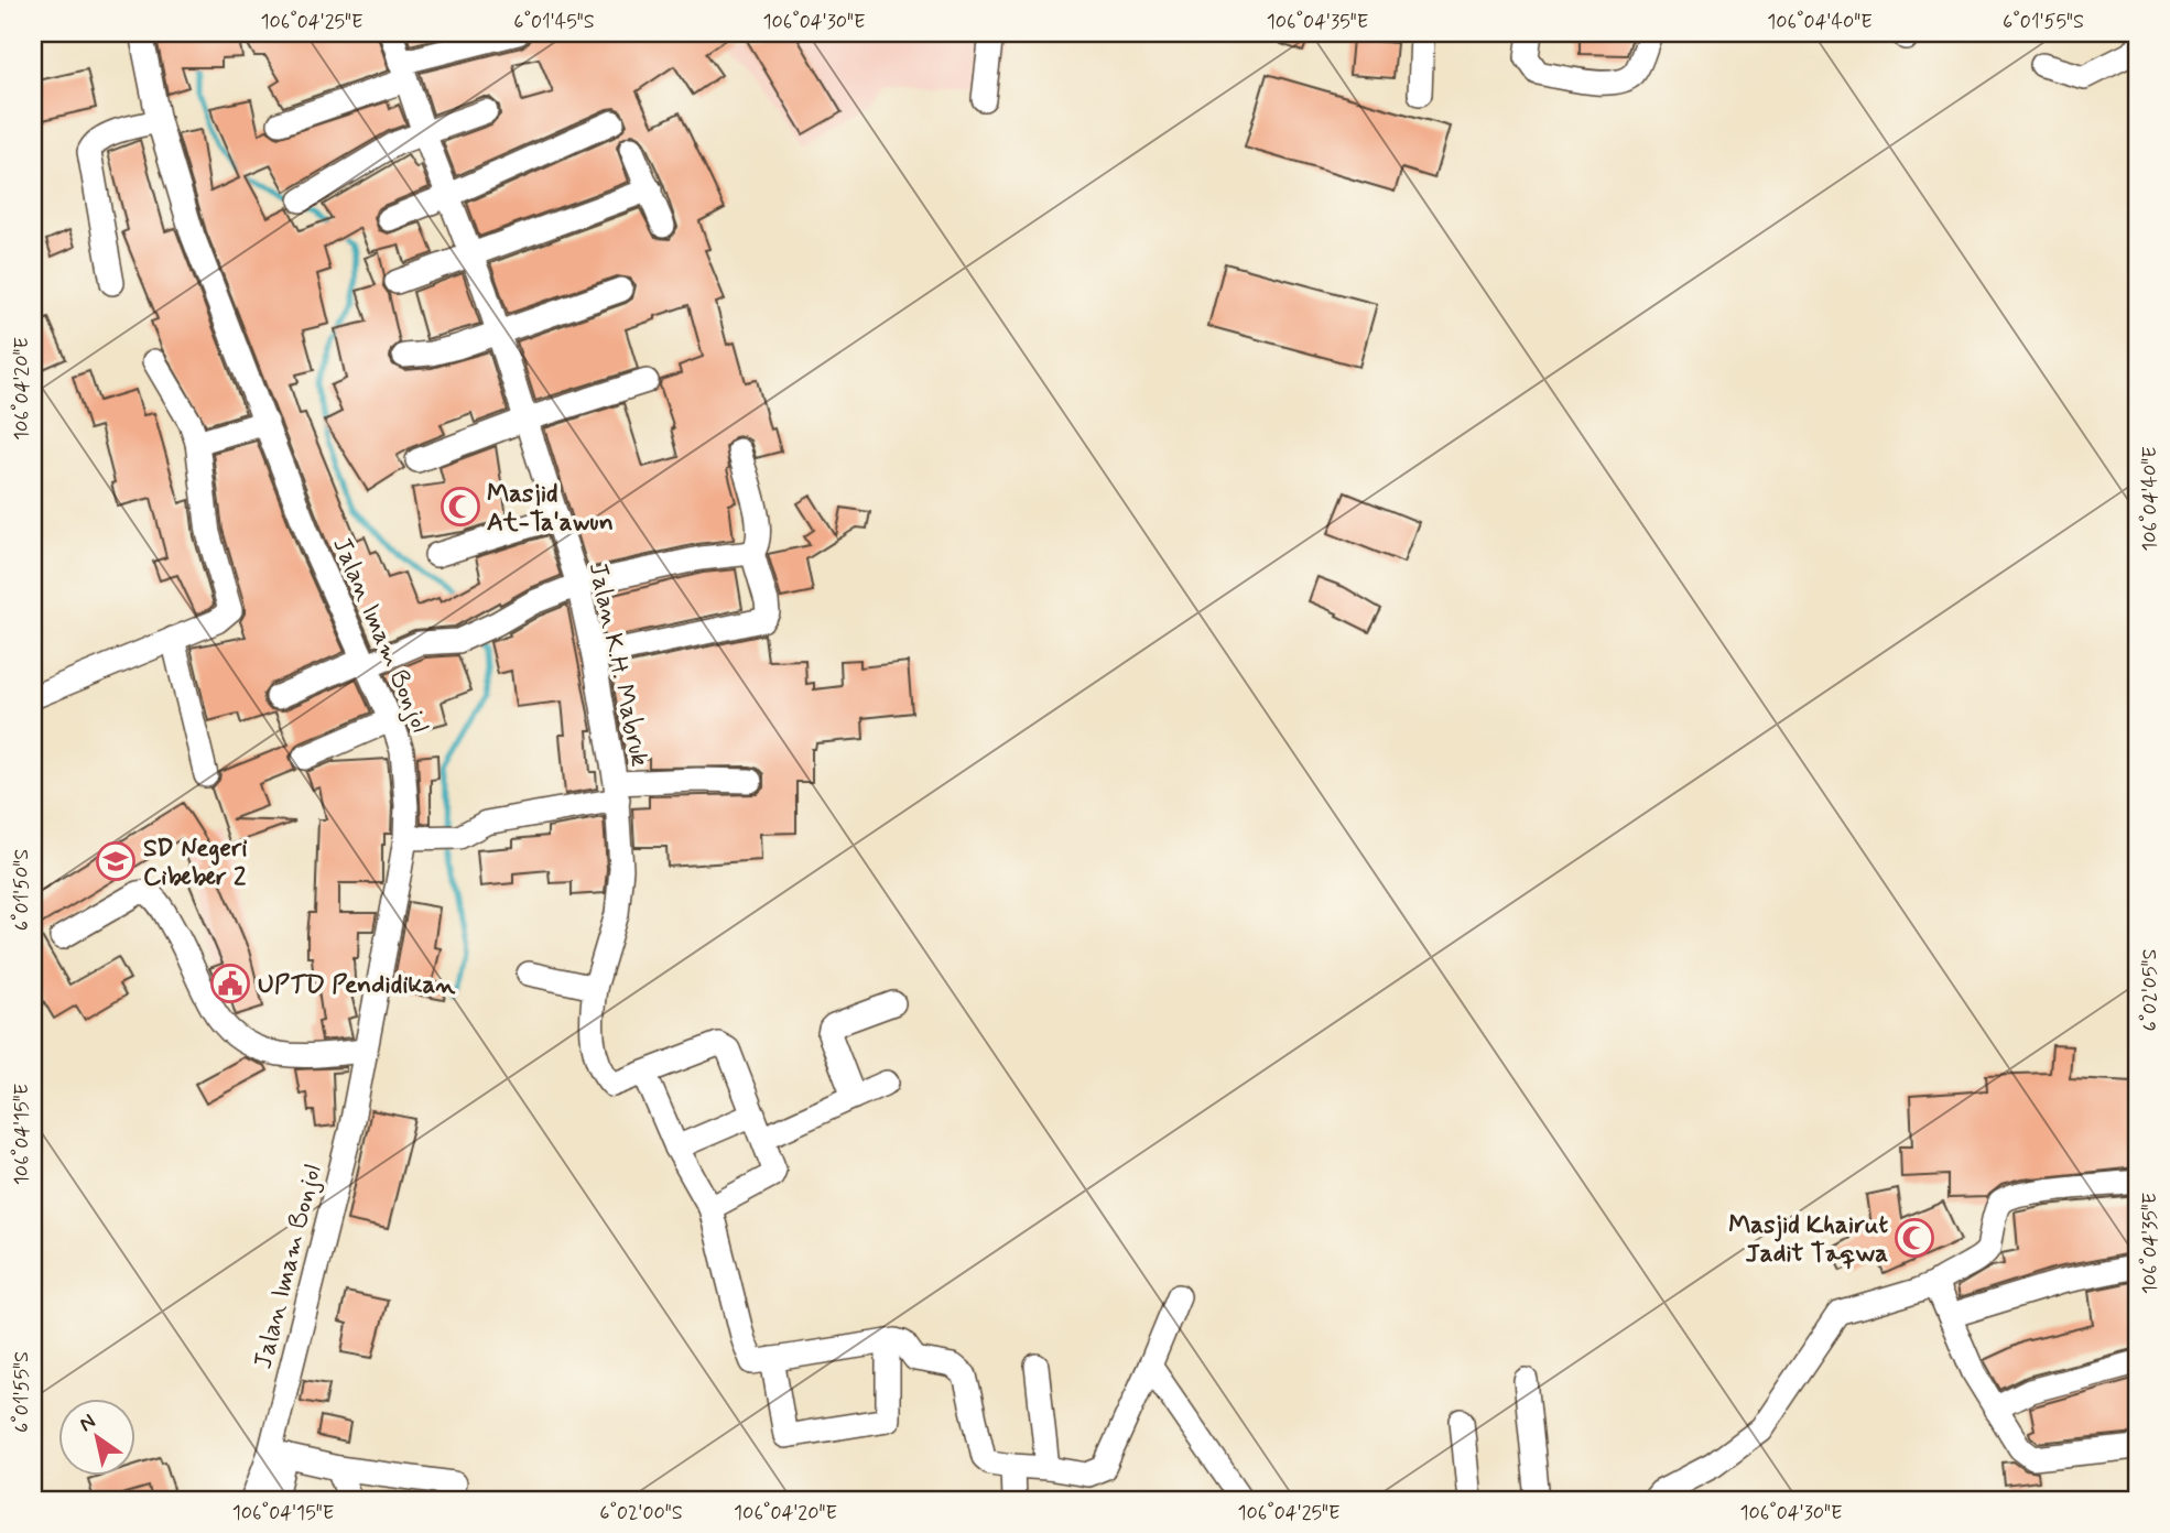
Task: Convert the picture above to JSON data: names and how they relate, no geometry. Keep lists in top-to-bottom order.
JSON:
{
  "streets": {
    "street": ["Jalan Imam Bonjol", "Jalan K.H. Mabruk"]
  },
  "places": {
    "mosque": ["Masjid At-Ta'awun", "Masjid Khairut Jadit Taqwa"],
    "school or university": ["SD Negeri Cibeber 2"],
    "public building": ["UPTD Pendidikan"]
  },
  "north": "top left",
  "coordinates": [
    "106°04'25\"E",
    "6°01'45\"S",
    "106°04'30\"E",
    "106°04'35\"E",
    "106°04'40\"E",
    "6°01'55\"S",
    "106°04'20\"E",
    "6°01'50\"S",
    "6°02'05\"S",
    "106°04'15\"E",
    "6°02'00\"S"
  ]
}
